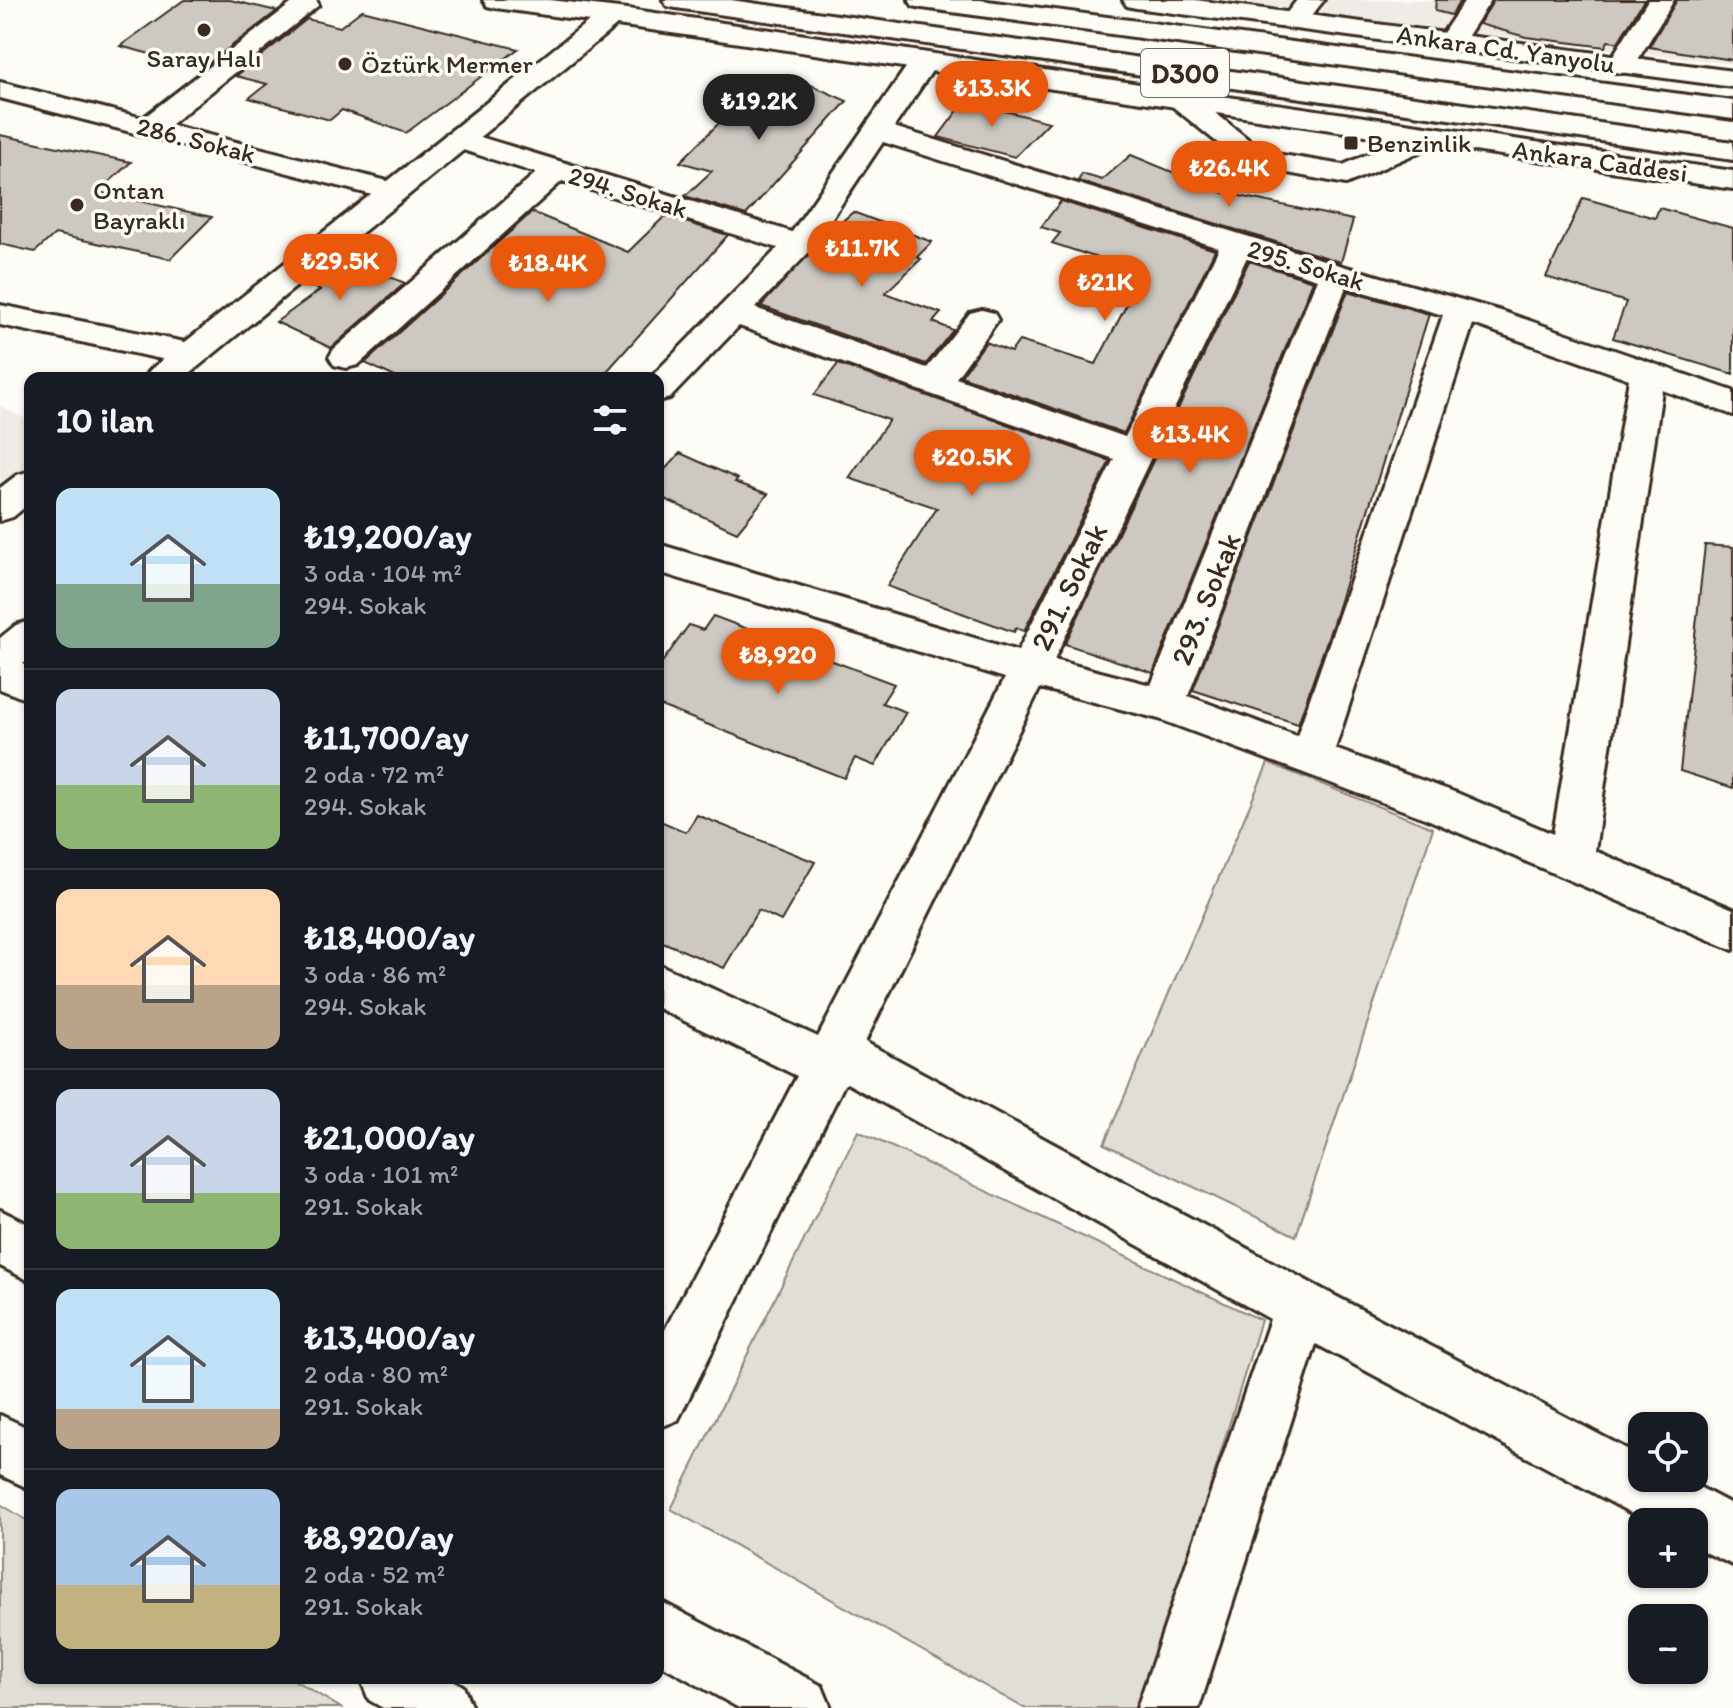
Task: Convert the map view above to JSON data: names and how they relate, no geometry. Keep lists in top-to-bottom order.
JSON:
{
  "streets": {
    "main road": [
      "Ankara Cd. Yanyolu",
      "D300",
      "286. Sokak",
      "Ankara Caddesi",
      "294. Sokak",
      "295. Sokak",
      "291. Sokak",
      "293. Sokak"
    ]
  },
  "crossings": [
    ["295. Sokak", "291. Sokak"],
    ["295. Sokak", "293. Sokak"],
    ["291. Sokak", "293. Sokak"]
  ],
  "places": {
    "other": ["Saray Halı", "Öztürk Mermer", "Ontan Bayraklı"],
    "transit": ["Benzinlik"]
  },
  "page": {
    "price": [
      "₺13.3K",
      "₺19.2K",
      "₺26.4K",
      "₺11.7K",
      "₺29.5K",
      "₺18.4K",
      "₺21K",
      "₺13.4K",
      "₺20.5K",
      "₺8,920"
    ],
    "heading": "10 ilan",
    "list": [
      {
        "name": "₺19,200/ay",
        "note": "3 oda · 104 m² · 294. Sokak"
      },
      {
        "name": "₺11,700/ay",
        "note": "2 oda · 72 m² · 294. Sokak"
      },
      {
        "name": "₺18,400/ay",
        "note": "3 oda · 86 m² · 294. Sokak"
      },
      {
        "name": "₺21,000/ay",
        "note": "3 oda · 101 m² · 291. Sokak"
      },
      {
        "name": "₺13,400/ay",
        "note": "2 oda · 80 m² · 291. Sokak"
      },
      {
        "name": "₺8,920/ay",
        "note": "2 oda · 52 m² · 291. Sokak"
      }
    ],
    "map_buttons": ["+", "−"]
  }
}
